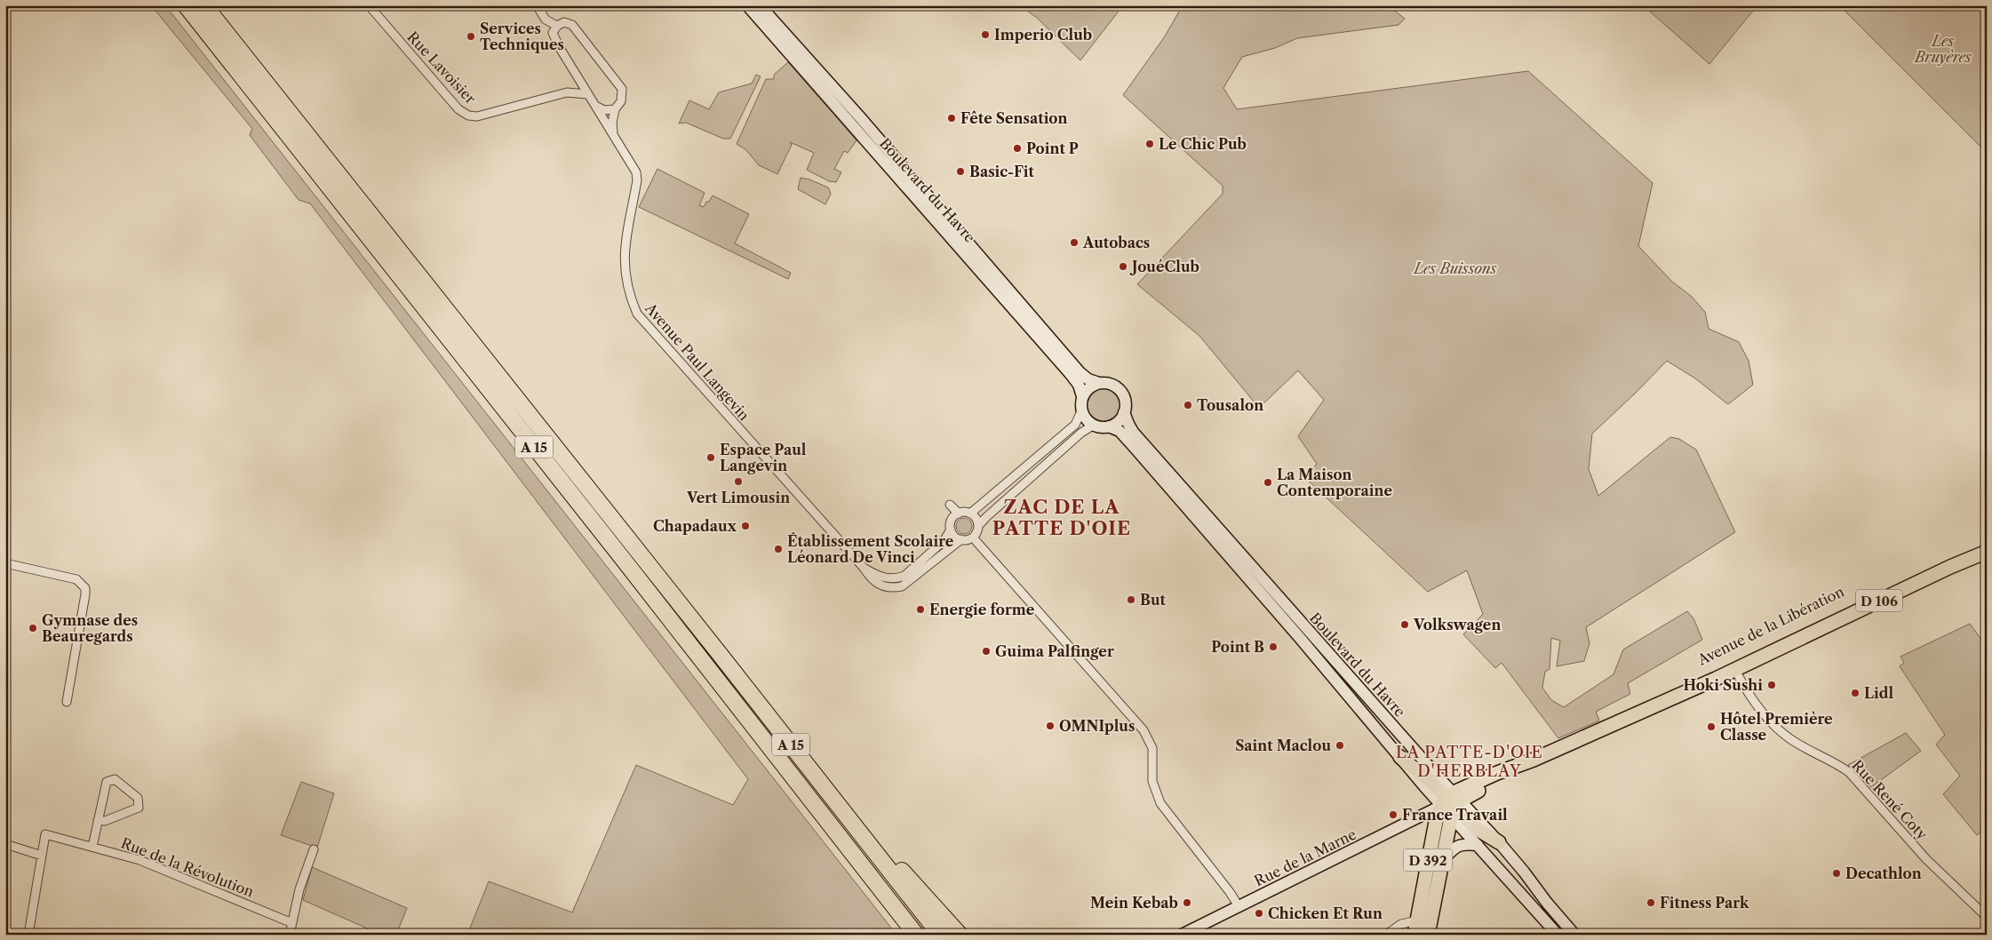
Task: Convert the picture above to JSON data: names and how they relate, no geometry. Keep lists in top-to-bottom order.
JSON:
{
  "streets": {
    "highway": ["A 15"],
    "main road": [
      "Boulevard du Havre",
      "D 106",
      "Avenue de la Libération",
      "Rue de la Marne",
      "D 392"
    ],
    "street": [
      "Rue Lavoisier",
      "Avenue Paul Langevin",
      "Rue René Coty",
      "Rue de la Révolution"
    ]
  },
  "crossings": [
    ["Rue Lavoisier", "Avenue Paul Langevin"],
    ["Boulevard du Havre", "Avenue de la Libération"],
    ["Boulevard du Havre", "Rue de la Marne"],
    ["Boulevard du Havre", "D 392"],
    ["Avenue de la Libération", "Rue René Coty"],
    ["Avenue de la Libération", "Rue de la Marne"],
    ["Avenue de la Libération", "D 392"],
    ["Rue de la Marne", "D 392"]
  ],
  "districts": ["ZAC DE LA PATTE D'OIE", "LA PATTE-D'OIE D'HERBLAY"],
  "parks": ["Les Bruyères", "Les Buissons"],
  "places": [
    "Imperio Club",
    "Services Techniques",
    "Fête Sensation",
    "Le Chic Pub",
    "Point P",
    "Basic-Fit",
    "Autobacs",
    "JouéClub",
    "Tousalon",
    "Espace Paul Langevin",
    "Vert Limousin",
    "La Maison Contemporaine",
    "Chapadaux",
    "Établissement Scolaire Léonard De Vinci",
    "But",
    "Energie forme",
    "Volkswagen",
    "Gymnase des Beauregards",
    "Point B",
    "Guima Palfinger",
    "Hoki Sushi",
    "Lidl",
    "OMNIplus",
    "Hôtel Première Classe",
    "Saint Maclou",
    "France Travail",
    "Decathlon",
    "Mein Kebab",
    "Fitness Park",
    "Chicken Et Run"
  ]
}
